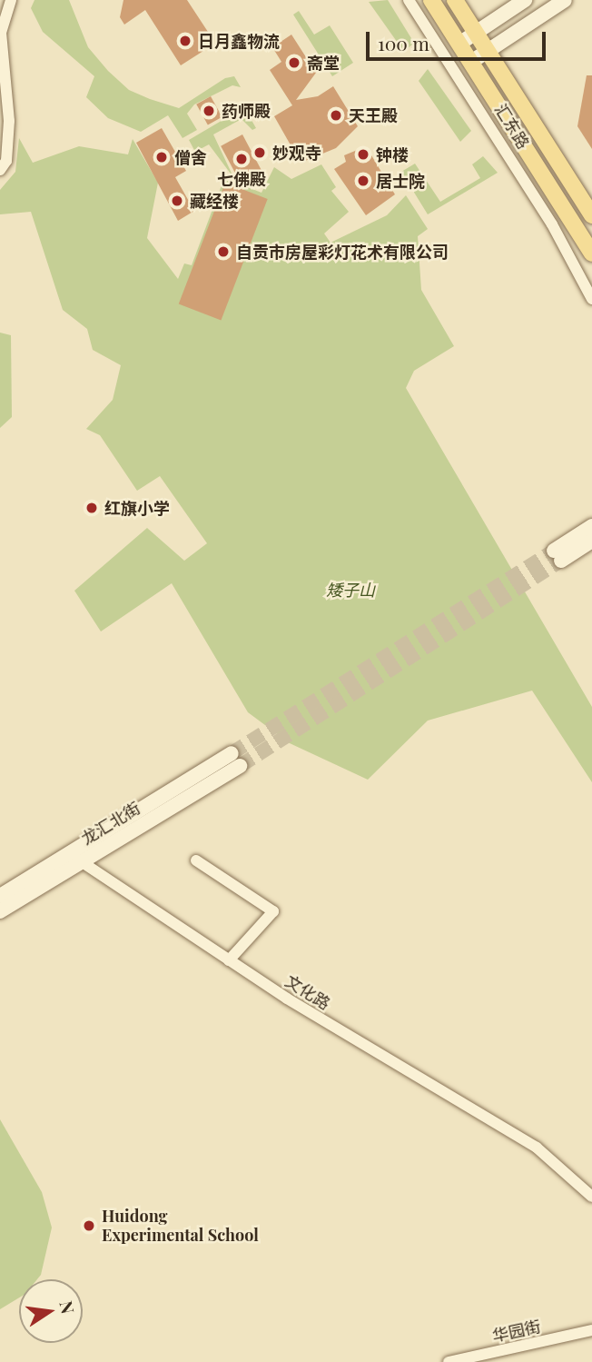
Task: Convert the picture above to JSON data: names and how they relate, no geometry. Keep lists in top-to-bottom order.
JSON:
{
  "streets": {
    "main road": ["汇东路", "龙汇北街"],
    "street": ["文化路", "华园街"]
  },
  "crossings": [
    ["龙汇北街", "文化路"]
  ],
  "parks": ["矮子山"],
  "places": [
    "日月鑫物流",
    "斋堂",
    "药师殿",
    "天王殿",
    "妙观寺",
    "钟楼",
    "僧舍",
    "七佛殿",
    "居士院",
    "藏经楼",
    "自贡市房屋彩灯花术有限公司",
    "红旗小学",
    "Huidong Experimental School"
  ],
  "scale_bar": "100 m",
  "north": "right"
}
